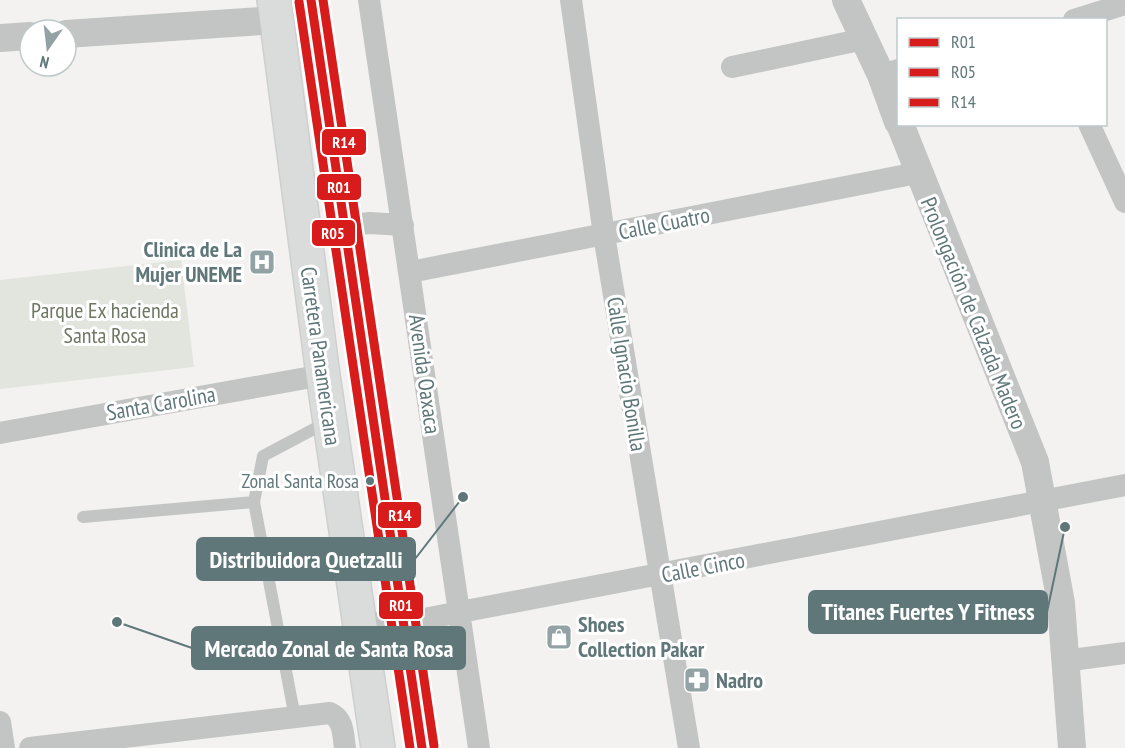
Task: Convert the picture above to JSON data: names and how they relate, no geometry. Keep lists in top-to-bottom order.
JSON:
{
  "streets": {
    "highway": ["Carretera Panamericana"],
    "street": [
      "Calle Cuatro",
      "Prolongación de Calzada Madero",
      "Avenida Oaxaca",
      "Calle Ignacio Bonilla",
      "Santa Carolina",
      "Calle Cinco"
    ]
  },
  "crossings": [
    ["Calle Cuatro", "Prolongación de Calzada Madero"],
    ["Calle Cuatro", "Avenida Oaxaca"],
    ["Calle Cuatro", "Calle Ignacio Bonilla"],
    ["Prolongación de Calzada Madero", "Calle Cinco"],
    ["Carretera Panamericana", "Santa Carolina"],
    ["Carretera Panamericana", "Calle Cinco"],
    ["Avenida Oaxaca", "Calle Cinco"],
    ["Calle Ignacio Bonilla", "Calle Cinco"]
  ],
  "parks": ["Parque Ex hacienda Santa Rosa"],
  "places": {
    "hospital": ["Clinica de La Mujer UNEME"],
    "other": [
      "Zonal Santa Rosa",
      "Distribuidora Quetzalli",
      "Titanes Fuertes Y Fitness",
      "Mercado Zonal de Santa Rosa"
    ],
    "shop": ["Shoes Collection Pakar"],
    "pharmacy": ["Nadro"]
  },
  "lines": ["transit line R01", "transit line R14", "transit line R05"],
  "legend": ["R01", "R05", "R14"],
  "north": "bottom"
}
